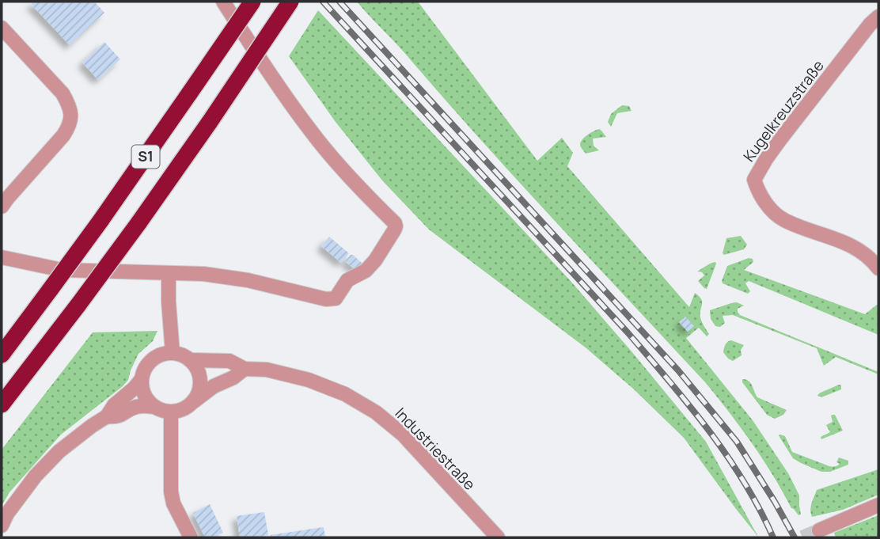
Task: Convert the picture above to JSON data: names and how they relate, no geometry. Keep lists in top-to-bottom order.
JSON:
{
  "streets": {
    "highway": ["S1"],
    "street": ["Kugelkreuzstraße", "Industriestraße"]
  }
}
